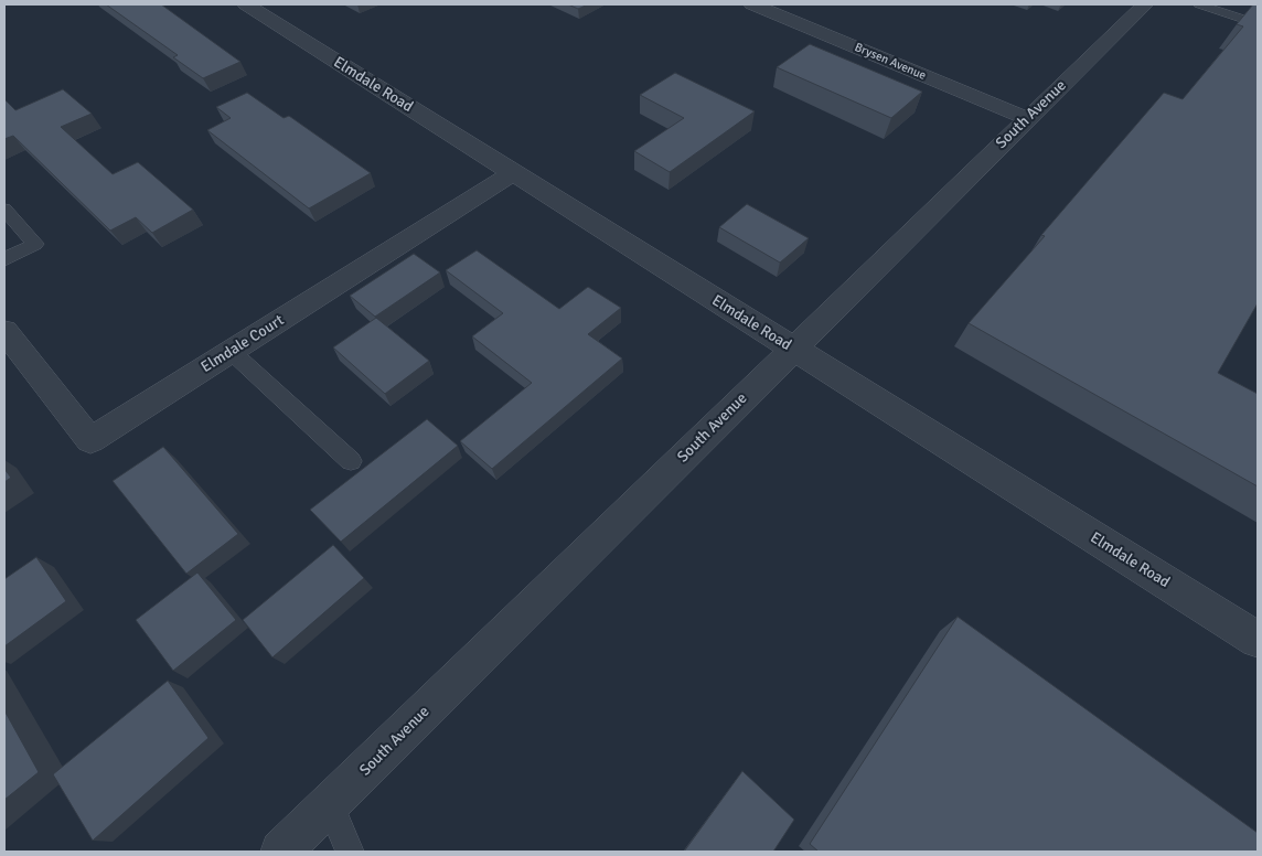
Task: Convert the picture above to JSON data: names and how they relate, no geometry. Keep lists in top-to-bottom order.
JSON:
{
  "streets": {
    "street": [
      "Brysen Avenue",
      "Elmdale Road",
      "South Avenue",
      "Elmdale Court"
    ]
  },
  "crossings": [
    ["Brysen Avenue", "South Avenue"],
    ["Elmdale Road", "South Avenue"],
    ["Elmdale Road", "Elmdale Court"]
  ]
}
